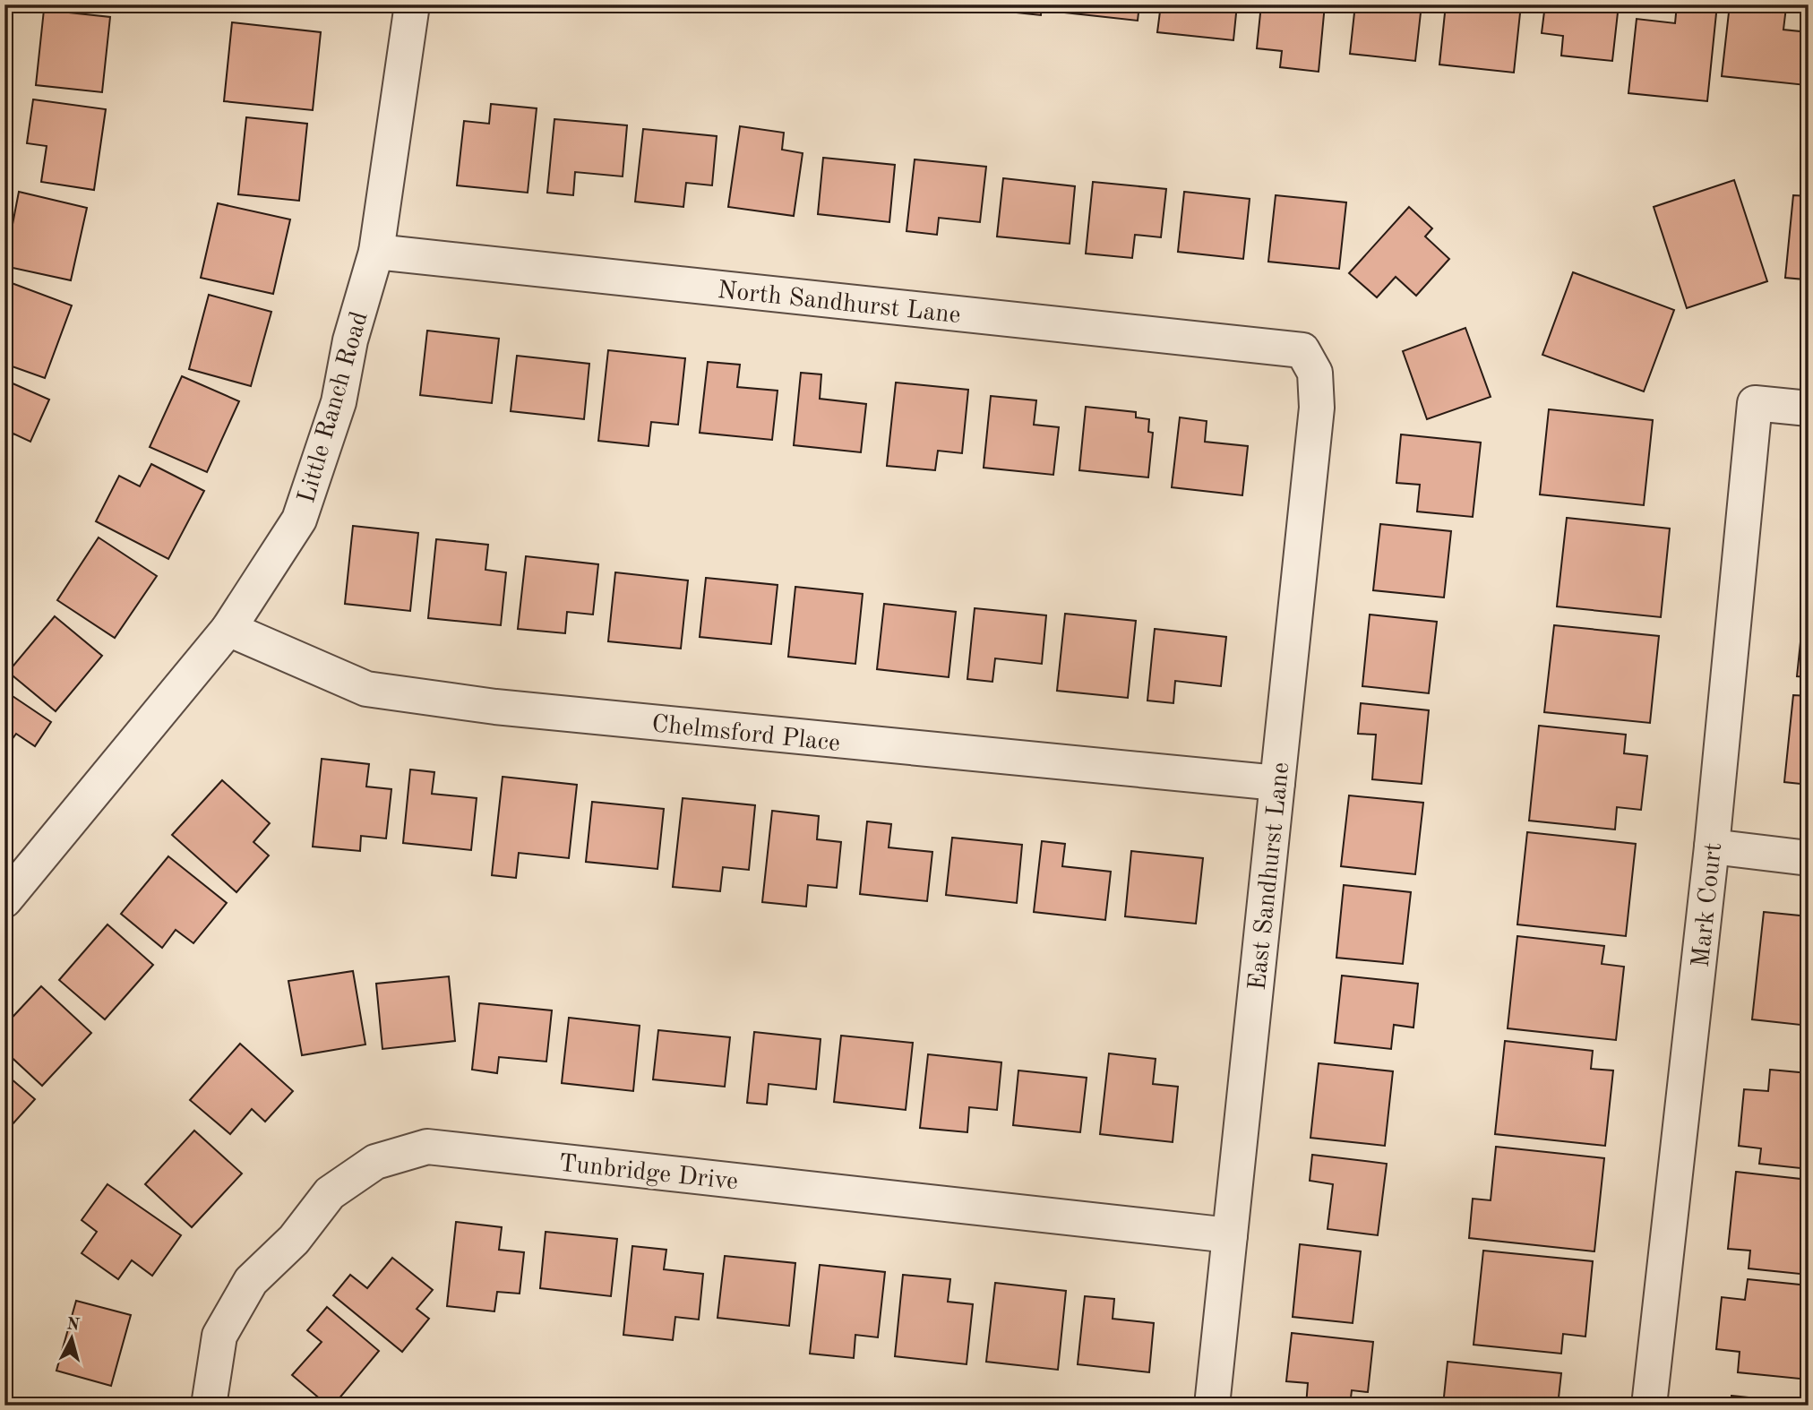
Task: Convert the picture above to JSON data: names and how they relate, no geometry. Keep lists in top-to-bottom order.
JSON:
{
  "streets": {
    "street": [
      "North Sandhurst Lane",
      "Little Ranch Road",
      "Chelmsford Place",
      "East Sandhurst Lane",
      "Mark Court",
      "Tunbridge Drive"
    ]
  },
  "crossings": [
    ["North Sandhurst Lane", "Little Ranch Road"],
    ["North Sandhurst Lane", "East Sandhurst Lane"],
    ["Little Ranch Road", "Chelmsford Place"],
    ["Chelmsford Place", "East Sandhurst Lane"],
    ["East Sandhurst Lane", "Tunbridge Drive"]
  ],
  "north": "top"
}
